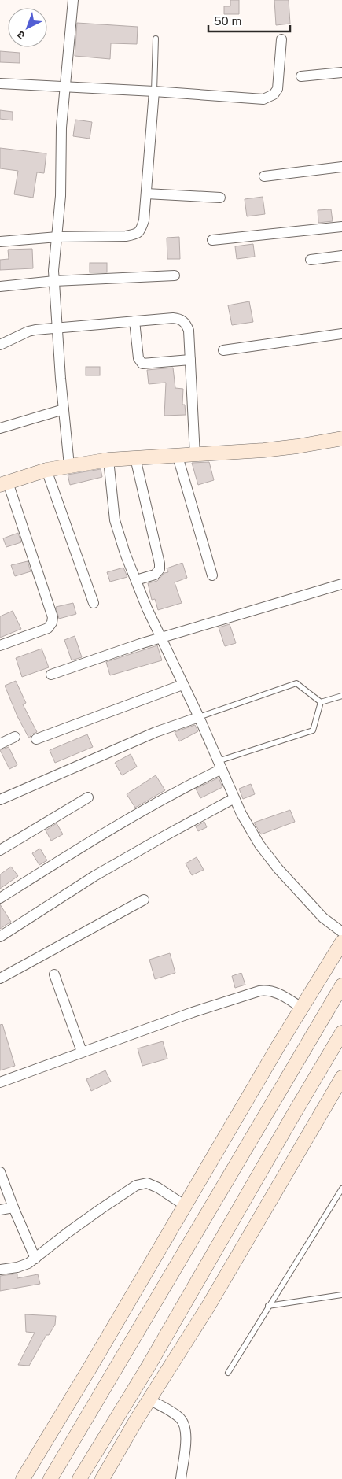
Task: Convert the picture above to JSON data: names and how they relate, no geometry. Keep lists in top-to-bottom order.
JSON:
{
  "scale_bar": "50 m",
  "north": "bottom left"
}
